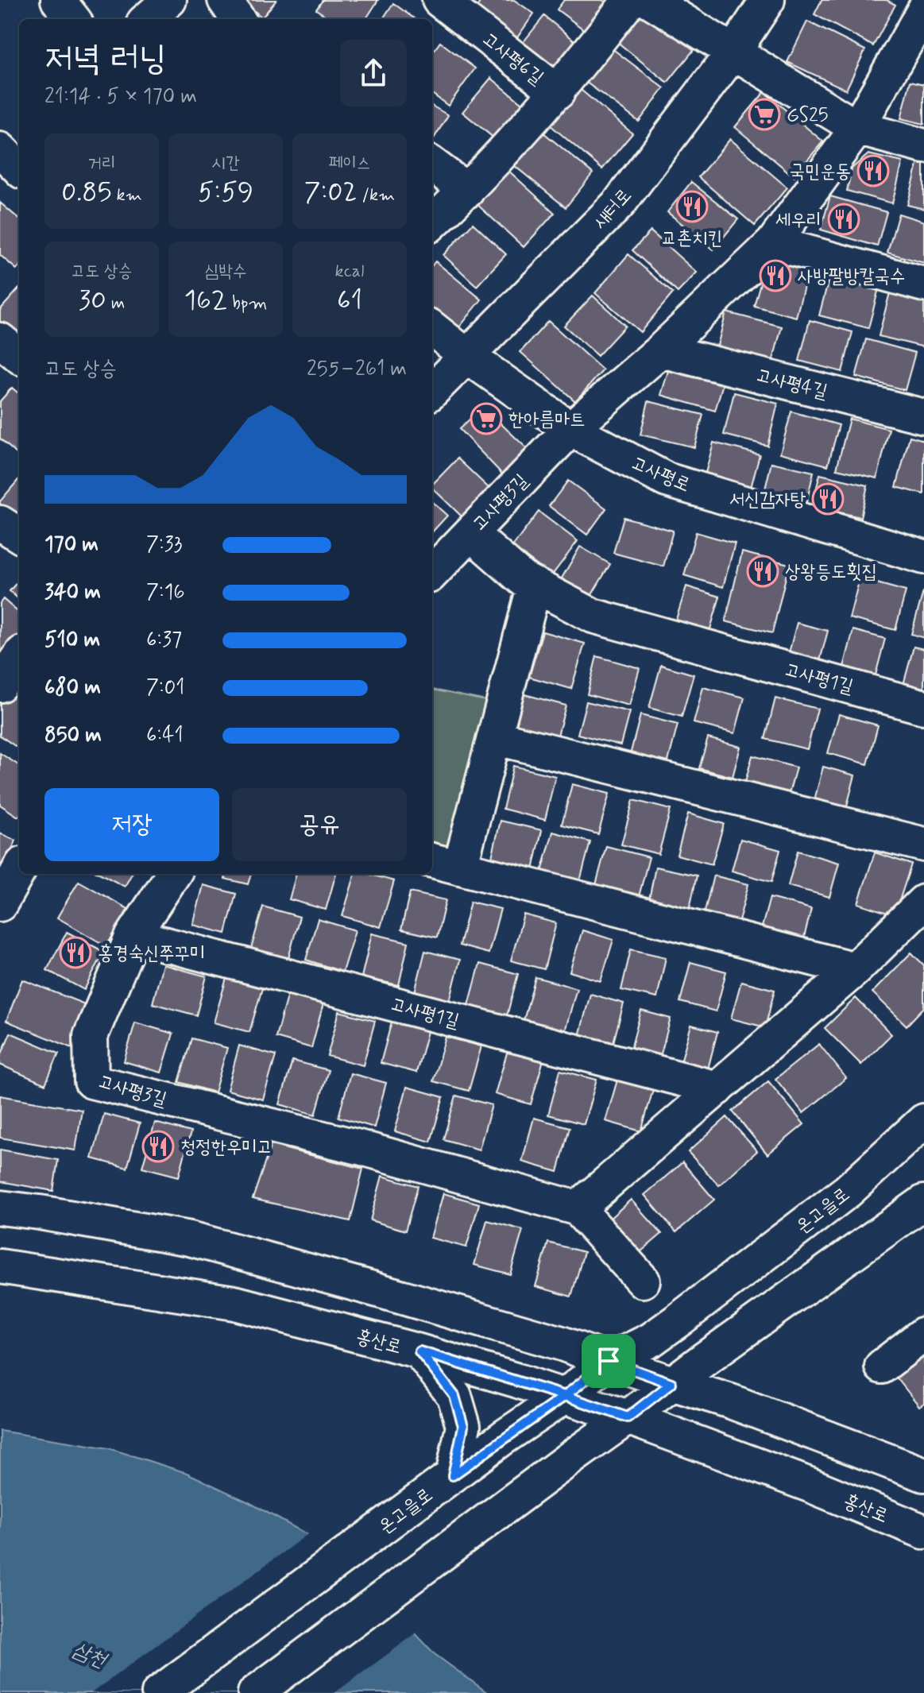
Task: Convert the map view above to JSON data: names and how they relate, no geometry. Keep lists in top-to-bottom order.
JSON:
{
  "streets": {
    "street": [
      "고사평6길",
      "새터로",
      "고사평4길",
      "고사평로",
      "고사평3길",
      "고사평1길",
      "온고을로",
      "홍산로"
    ]
  },
  "crossings": [
    ["새터로", "고사평로"],
    ["고사평로", "고사평3길"],
    ["고사평3길", "고사평1길"],
    ["온고을로", "홍산로"]
  ],
  "water": ["삼천"],
  "places": {
    "supermarket": ["GS25", "한아름마트"],
    "restaurant": [
      "국민운동",
      "교촌치킨",
      "세우리",
      "사방팔방칼국수",
      "서신감자탕",
      "상왕등도횟집",
      "홍경숙신쭈꾸미",
      "청정한우미고"
    ]
  },
  "page": {
    "heading": ["저녁 러닝", "21:14 · 5 × 170 m"],
    "stats": [
      ["거리", "0.85 km"],
      ["시간", "5:59"],
      ["페이스", "7:02 /km"],
      ["고도 상승", "30 m"],
      ["심박수", "162 bpm"],
      ["kcal", "61"]
    ],
    "chart": ["고도 상승", "255–261 m"],
    "list": [
      {
        "name": "170 m",
        "note": "7:33"
      },
      {
        "name": "340 m",
        "note": "7:16"
      },
      {
        "name": "510 m",
        "note": "6:37"
      },
      {
        "name": "680 m",
        "note": "7:01"
      },
      {
        "name": "850 m",
        "note": "6:41"
      }
    ],
    "buttons": ["저장", "공유"]
  }
}
